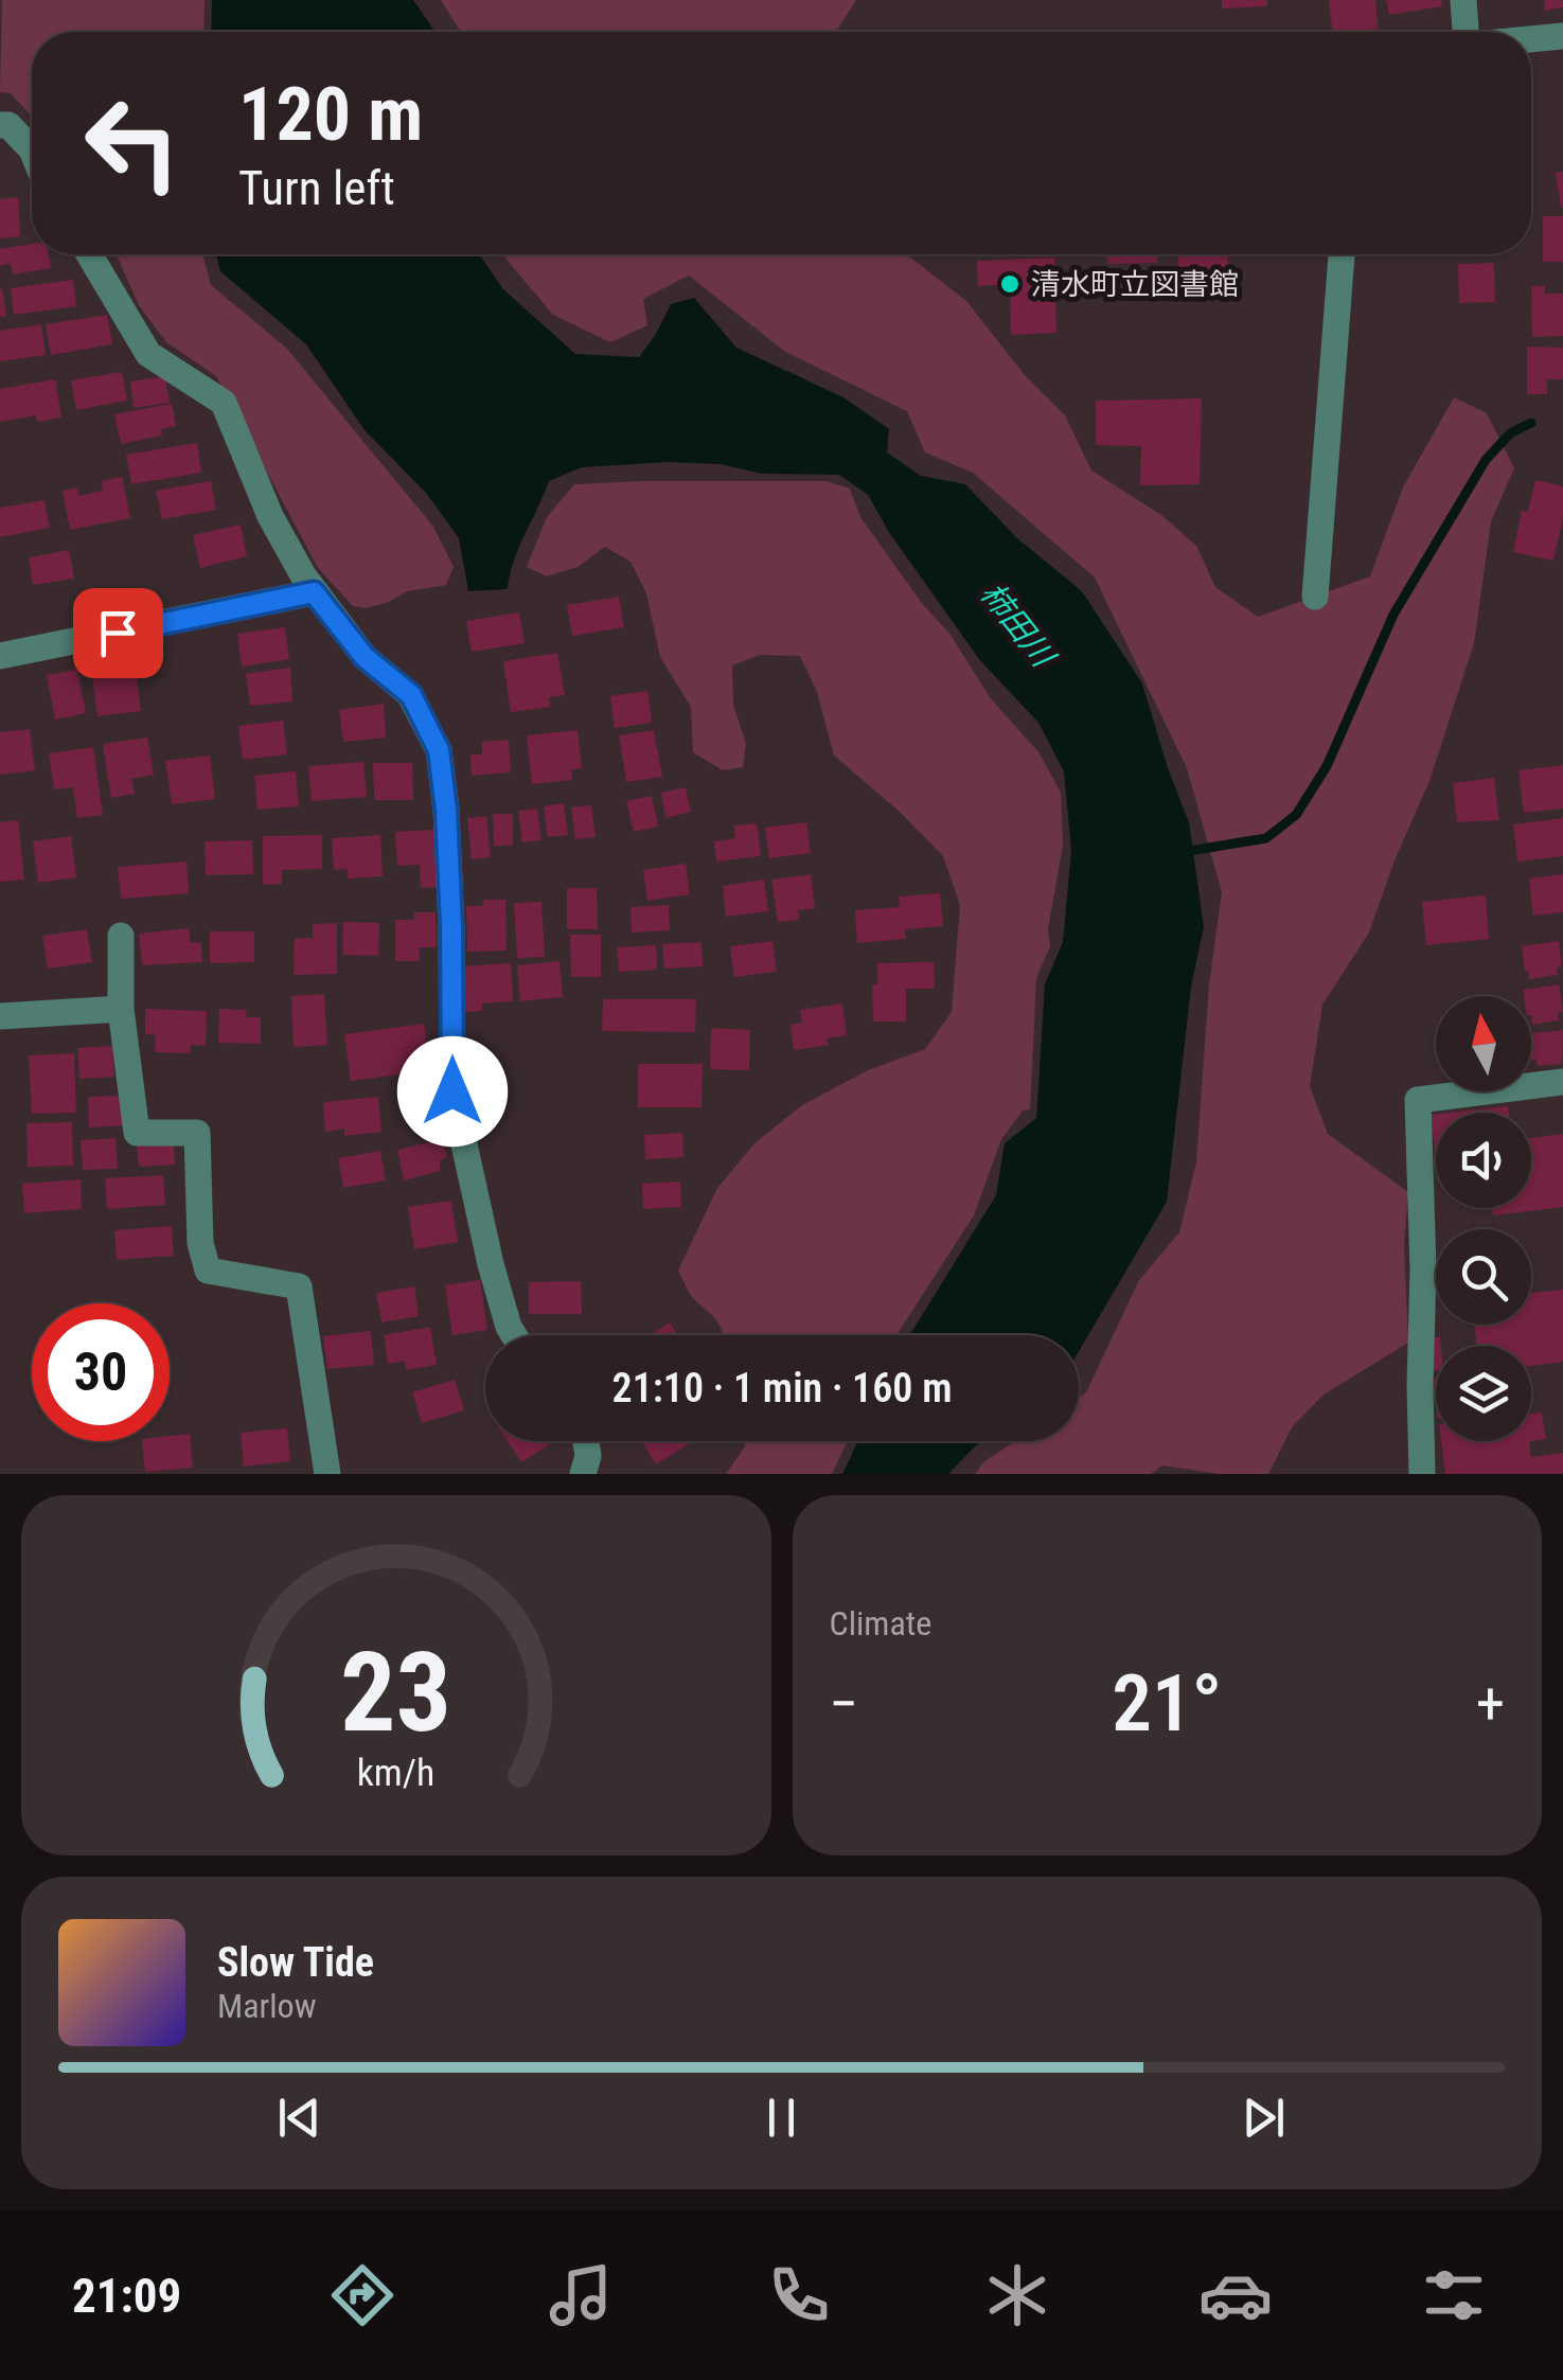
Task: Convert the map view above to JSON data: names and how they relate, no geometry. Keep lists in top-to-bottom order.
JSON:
{
  "water": ["柿田川"],
  "places": ["清水町立図書館"],
  "north": "top",
  "page": {
    "turn": ["120 m", "Turn left"],
    "limit": "30",
    "trip": "21:10 · 1 min · 160 m",
    "tile": "Climate",
    "heat": ["−", "21°", "+"],
    "song": ["Slow Tide", "Marlow"],
    "tabs": "21:09",
    "gauge": ["23", "km/h"]
  }
}
